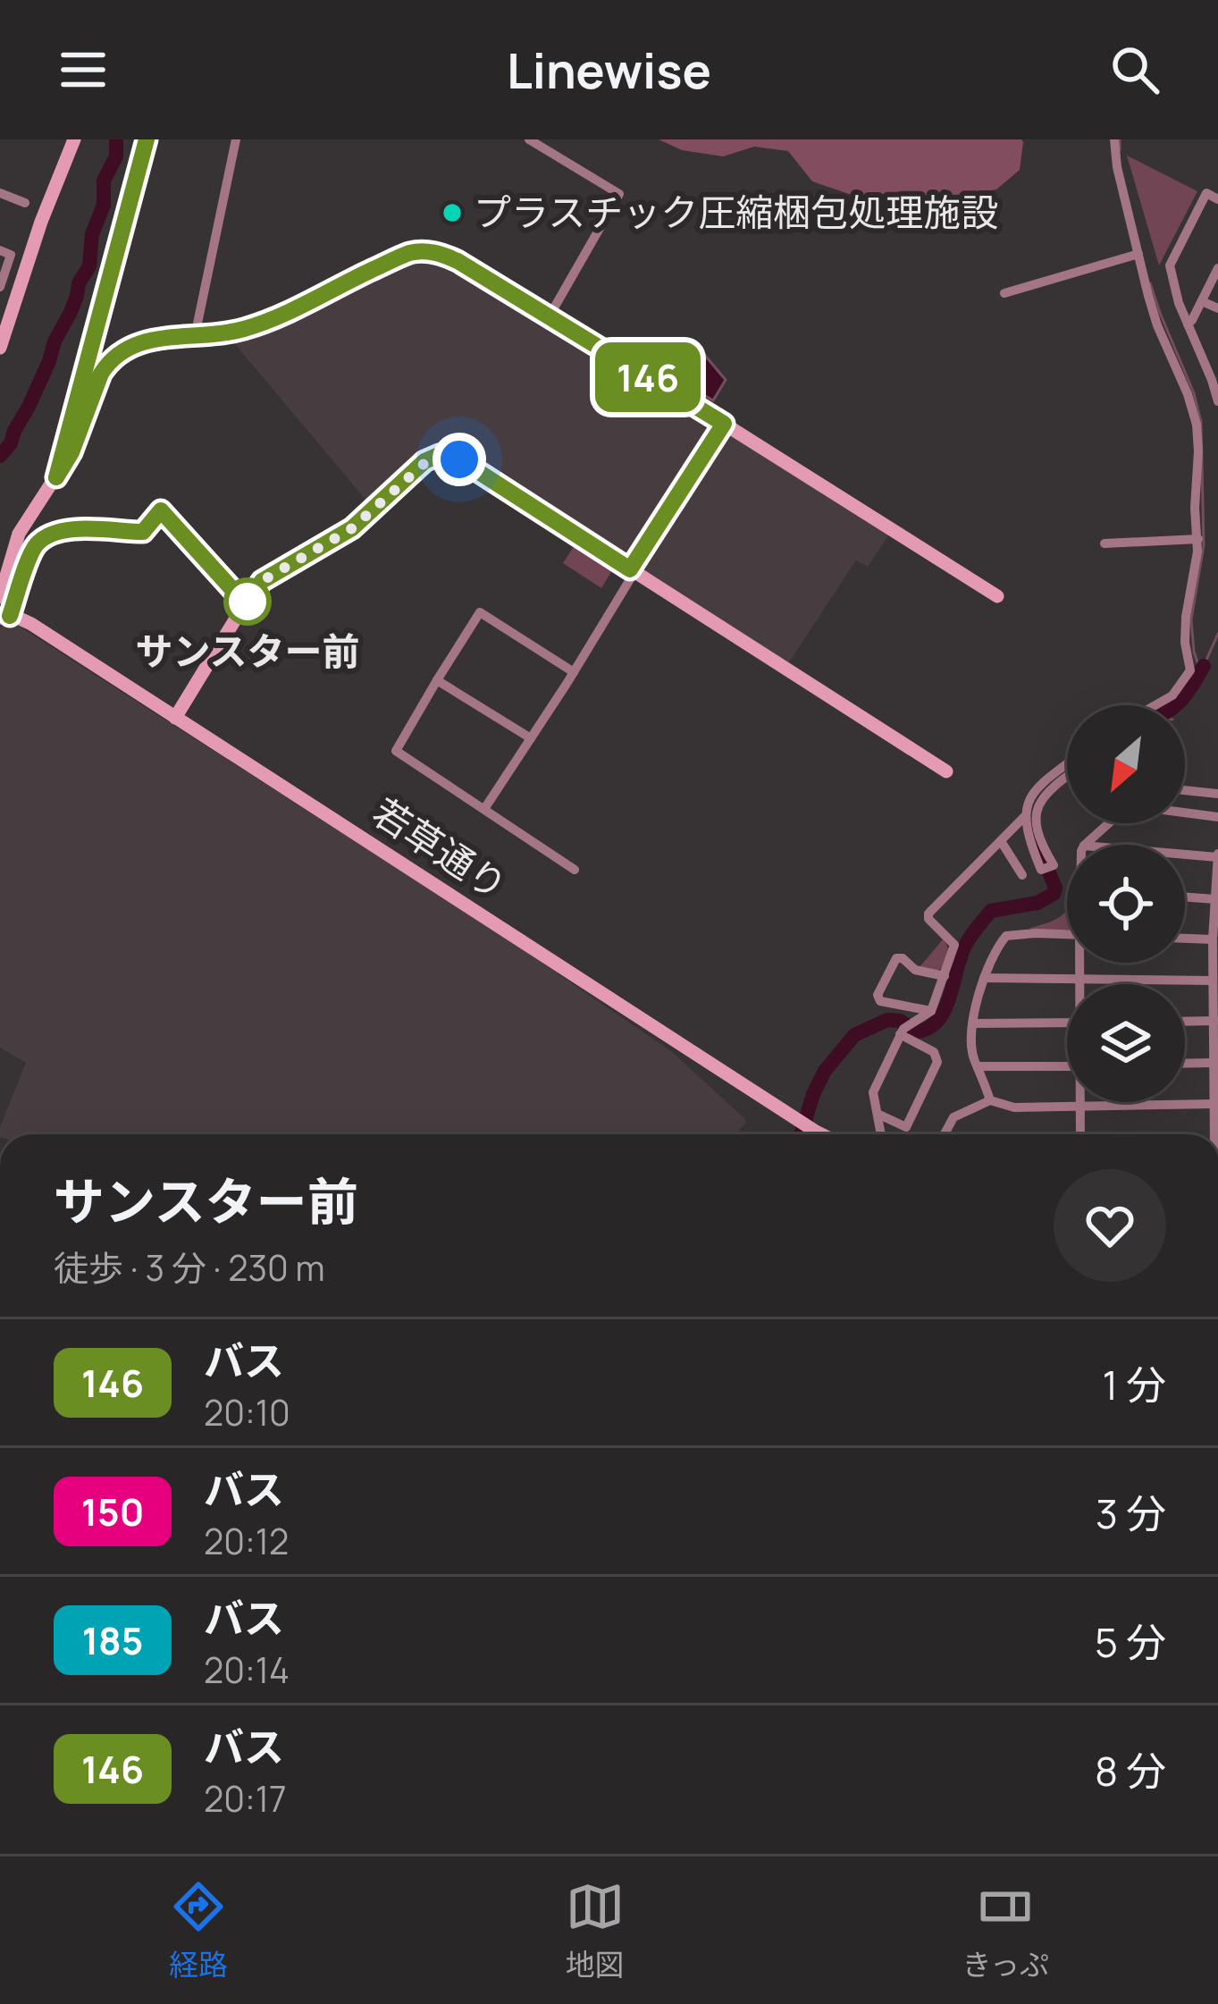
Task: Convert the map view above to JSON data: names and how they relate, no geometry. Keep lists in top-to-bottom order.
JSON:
{
  "streets": {
    "street": ["若草通り"]
  },
  "places": ["プラスチック圧縮梱包処理施設", "サンスター前"],
  "lines": ["bus line 146"],
  "north": "bottom left",
  "page": {
    "header": "Linewise",
    "on_map": "146",
    "heading": ["サンスター前", "徒歩 · 3 分 · 230 m"],
    "list": [
      {
        "mark": "146",
        "name": "バス",
        "note": "20:10",
        "value": "1 分"
      },
      {
        "mark": "150",
        "name": "バス",
        "note": "20:12",
        "value": "3 分"
      },
      {
        "mark": "185",
        "name": "バス",
        "note": "20:14",
        "value": "5 分"
      },
      {
        "mark": "146",
        "name": "バス",
        "note": "20:17",
        "value": "8 分"
      }
    ],
    "tabs": ["経路", "地図", "きっぷ"]
  }
}
